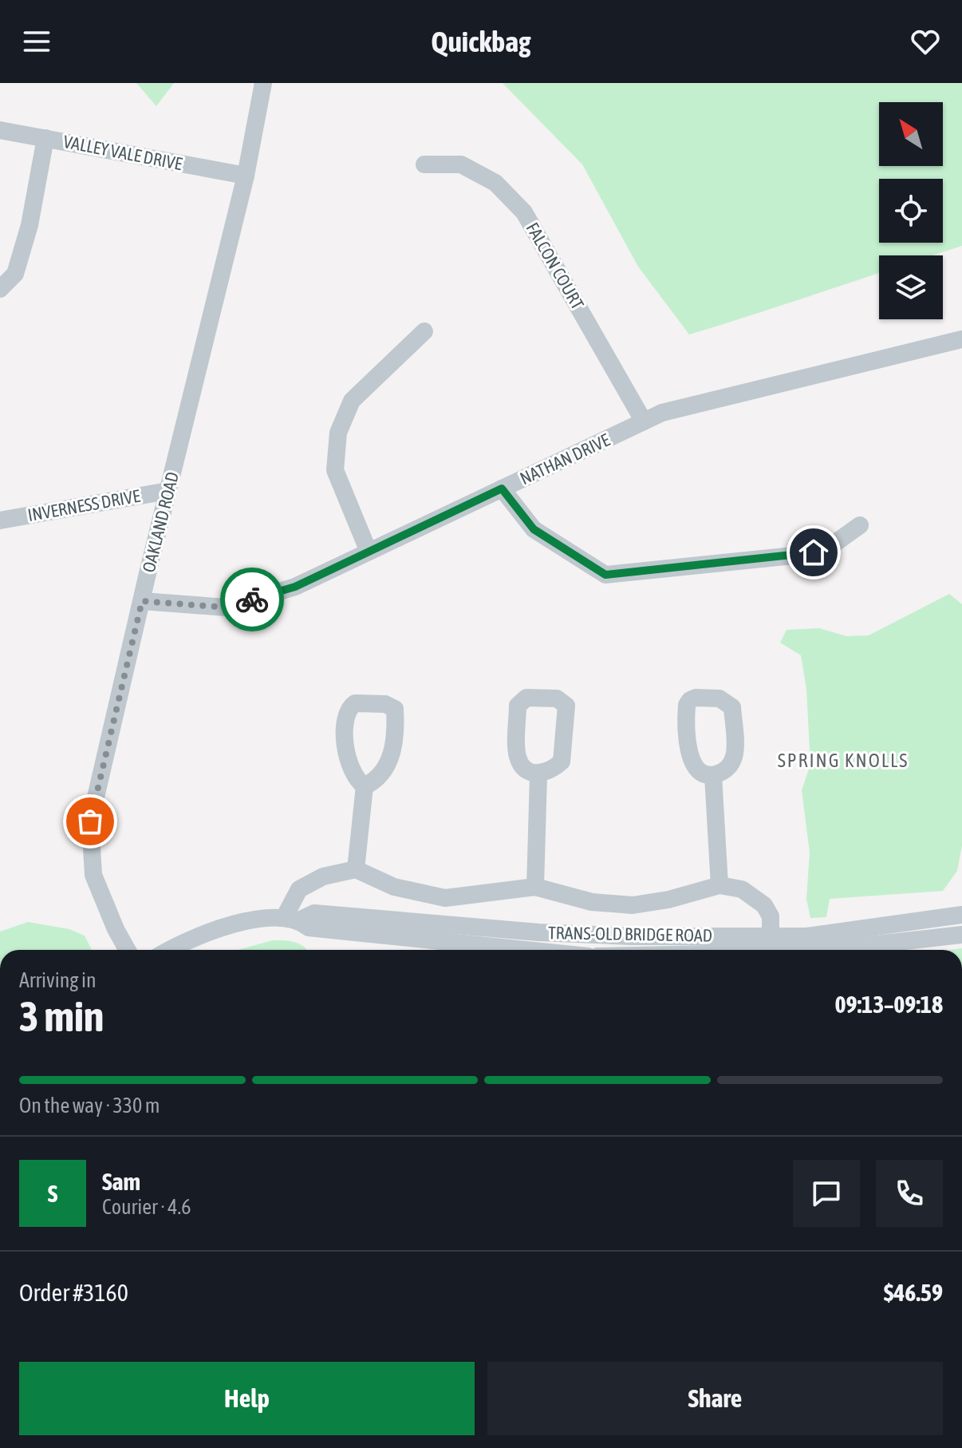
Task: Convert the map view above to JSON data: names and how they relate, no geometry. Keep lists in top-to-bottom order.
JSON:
{
  "streets": {
    "street": [
      "VALLEY VALE DRIVE",
      "FALCON COURT",
      "NATHAN DRIVE",
      "INVERNESS DRIVE",
      "OAKLAND ROAD",
      "TRANS-OLD BRIDGE ROAD"
    ]
  },
  "crossings": [
    ["VALLEY VALE DRIVE", "OAKLAND ROAD"],
    ["FALCON COURT", "NATHAN DRIVE"],
    ["NATHAN DRIVE", "OAKLAND ROAD"],
    ["INVERNESS DRIVE", "OAKLAND ROAD"]
  ],
  "districts": ["SPRING KNOLLS"],
  "north": "top left",
  "page": {
    "header": "Quickbag",
    "heading": ["3 min", "Arriving in", "09:13–09:18"],
    "panel": [
      "Sam",
      "Courier · 4.6",
      "Order #3160",
      "$46.59"
    ],
    "bar": "On the way · 330 m",
    "round": "S",
    "buttons": ["Help", "Share"]
  }
}
